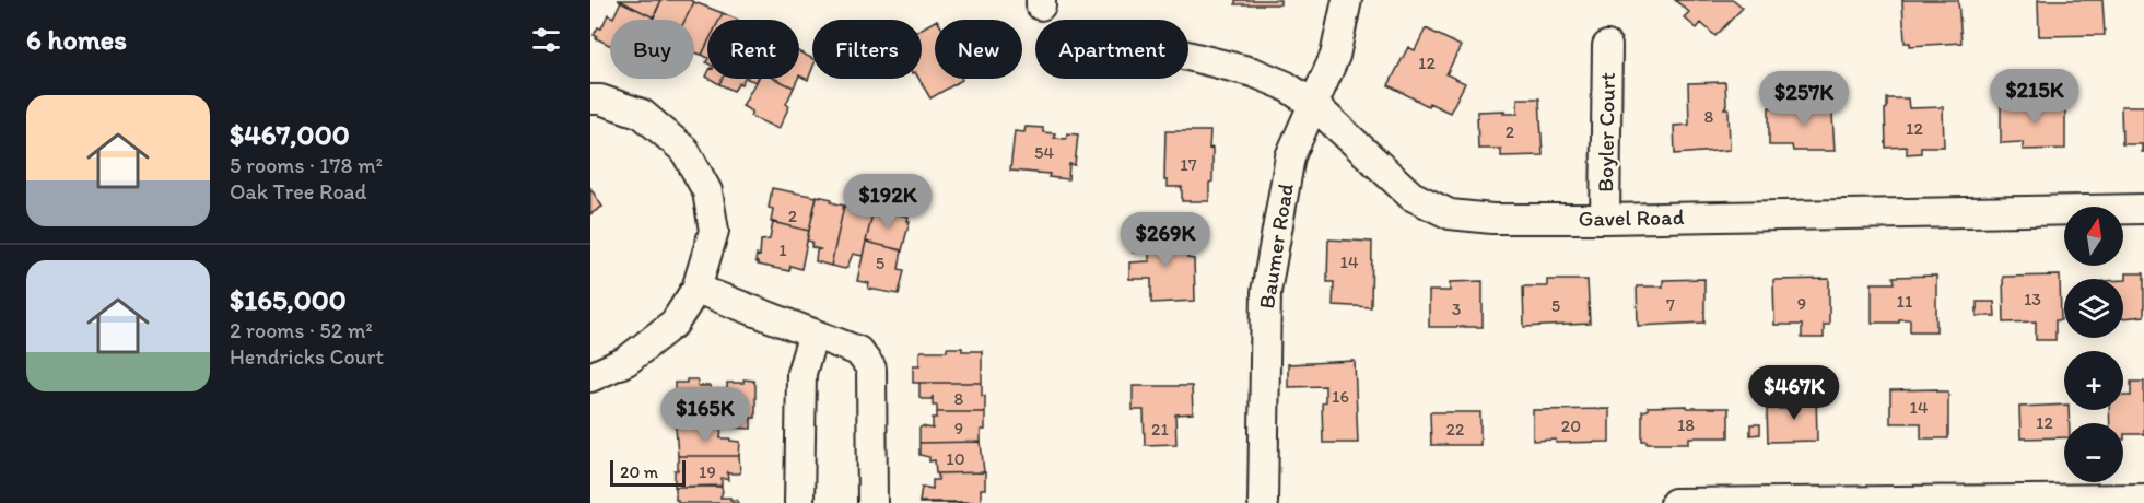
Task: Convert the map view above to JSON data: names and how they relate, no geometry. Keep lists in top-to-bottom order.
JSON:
{
  "streets": {
    "street": ["Boyler Court", "Gavel Road", "Baumer Road"]
  },
  "crossings": [
    ["Boyler Court", "Gavel Road"],
    ["Gavel Road", "Baumer Road"]
  ],
  "house_numbers": [
    "12",
    "8",
    "12",
    "2",
    "54",
    "17",
    "2",
    "1",
    "14",
    "5",
    "13",
    "11",
    "9",
    "7",
    "5",
    "3",
    "16",
    "8",
    "14",
    "12",
    "18",
    "20",
    "9",
    "21",
    "22",
    "10",
    "19"
  ],
  "scale_bar": "20 m",
  "north": "top",
  "page": {
    "heading": "6 homes",
    "chip": [
      "Buy",
      "Rent",
      "Filters",
      "New",
      "Apartment"
    ],
    "price": [
      "$215K",
      "$257K",
      "$192K",
      "$269K",
      "$467K",
      "$165K"
    ],
    "list": [
      {
        "name": "$467,000",
        "note": "5 rooms · 178 m² · Oak Tree Road"
      },
      {
        "name": "$165,000",
        "note": "2 rooms · 52 m² · Hendricks Court"
      }
    ],
    "map_buttons": ["+", "−"],
    "scale": "20 m"
  }
}
